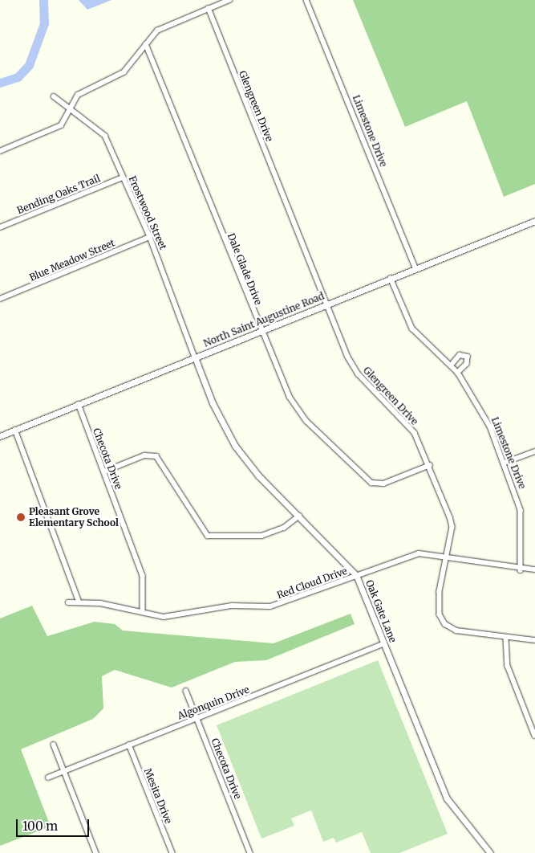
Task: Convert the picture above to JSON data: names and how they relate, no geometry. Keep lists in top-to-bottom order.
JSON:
{
  "streets": {
    "street": [
      "Glengreen Drive",
      "Limestone Drive",
      "Bending Oaks Trail",
      "Frostwood Street",
      "Blue Meadow Street",
      "Dale Glade Drive",
      "North Saint Augustine Road",
      "Checota Drive",
      "Red Cloud Drive",
      "Oak Gate Lane",
      "Algonquin Drive",
      "Mesita Drive"
    ]
  },
  "crossings": [
    ["Glengreen Drive", "Dale Glade Drive"],
    ["Glengreen Drive", "North Saint Augustine Road"],
    ["Glengreen Drive", "Red Cloud Drive"],
    ["Limestone Drive", "North Saint Augustine Road"],
    ["Limestone Drive", "Red Cloud Drive"],
    ["Bending Oaks Trail", "Frostwood Street"],
    ["Frostwood Street", "Blue Meadow Street"],
    ["Frostwood Street", "North Saint Augustine Road"],
    ["Frostwood Street", "Oak Gate Lane"],
    ["Dale Glade Drive", "North Saint Augustine Road"],
    ["North Saint Augustine Road", "Checota Drive"],
    ["North Saint Augustine Road", "Oak Gate Lane"],
    ["Checota Drive", "Red Cloud Drive"],
    ["Checota Drive", "Algonquin Drive"],
    ["Red Cloud Drive", "Oak Gate Lane"],
    ["Oak Gate Lane", "Algonquin Drive"],
    ["Algonquin Drive", "Mesita Drive"]
  ],
  "places": ["Pleasant Grove Elementary School"],
  "scale_bar": "100 m"
}
